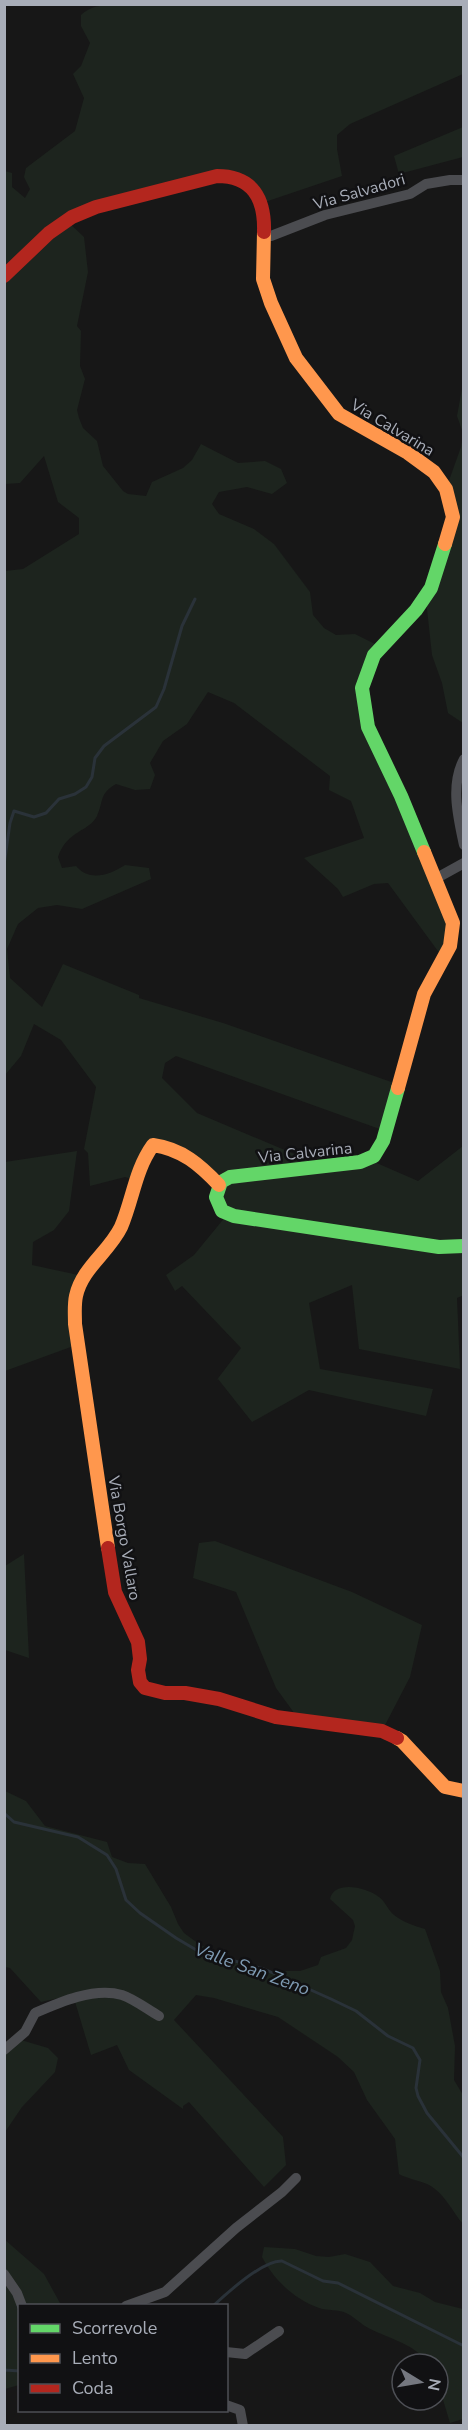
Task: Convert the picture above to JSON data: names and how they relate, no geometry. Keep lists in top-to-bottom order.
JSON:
{
  "streets": {
    "street": ["Via Salvadori", "Via Calvarina", "Via Borgo Vallaro"]
  },
  "crossings": [
    ["Via Salvadori", "Via Calvarina"],
    ["Via Calvarina", "Via Borgo Vallaro"]
  ],
  "water": ["Valle San Zeno"],
  "legend": ["Scorrevole", "Lento", "Coda"],
  "north": "right"
}
